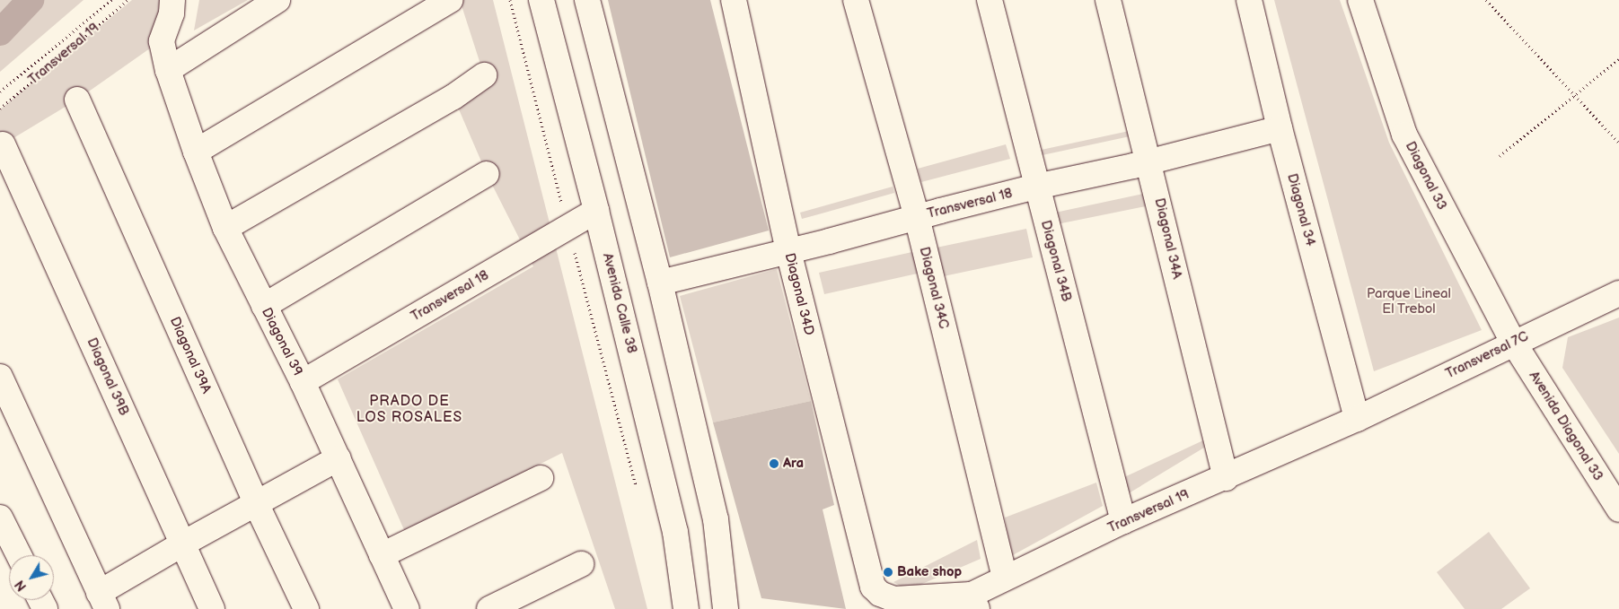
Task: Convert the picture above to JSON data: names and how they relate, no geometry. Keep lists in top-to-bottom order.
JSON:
{
  "streets": {
    "street": [
      "Transversal 19",
      "Diagonal 33",
      "Transversal 18",
      "Diagonal 34",
      "Diagonal 34A",
      "Diagonal 34B",
      "Diagonal 34C",
      "Diagonal 34D",
      "Avenida Calle 38",
      "Diagonal 39",
      "Diagonal 39A",
      "Transversal 7C",
      "Diagonal 39B",
      "Avenida Diagonal 33"
    ]
  },
  "crossings": [
    ["Transversal 19", "Diagonal 34"],
    ["Transversal 19", "Diagonal 34A"],
    ["Transversal 19", "Diagonal 34B"],
    ["Transversal 19", "Diagonal 34C"],
    ["Transversal 19", "Diagonal 34D"],
    ["Transversal 19", "Transversal 7C"],
    ["Diagonal 33", "Transversal 7C"],
    ["Diagonal 33", "Avenida Diagonal 33"],
    ["Transversal 18", "Diagonal 34"],
    ["Transversal 18", "Diagonal 34A"],
    ["Transversal 18", "Diagonal 34B"],
    ["Transversal 18", "Diagonal 34C"],
    ["Transversal 18", "Diagonal 34D"],
    ["Transversal 18", "Avenida Calle 38"],
    ["Transversal 18", "Diagonal 39"],
    ["Diagonal 34", "Transversal 7C"],
    ["Transversal 7C", "Avenida Diagonal 33"]
  ],
  "districts": ["PRADO DE LOS ROSALES"],
  "parks": ["Parque Lineal El Trebol"],
  "places": ["Ara", "Bake shop"],
  "north": "bottom left"
}
